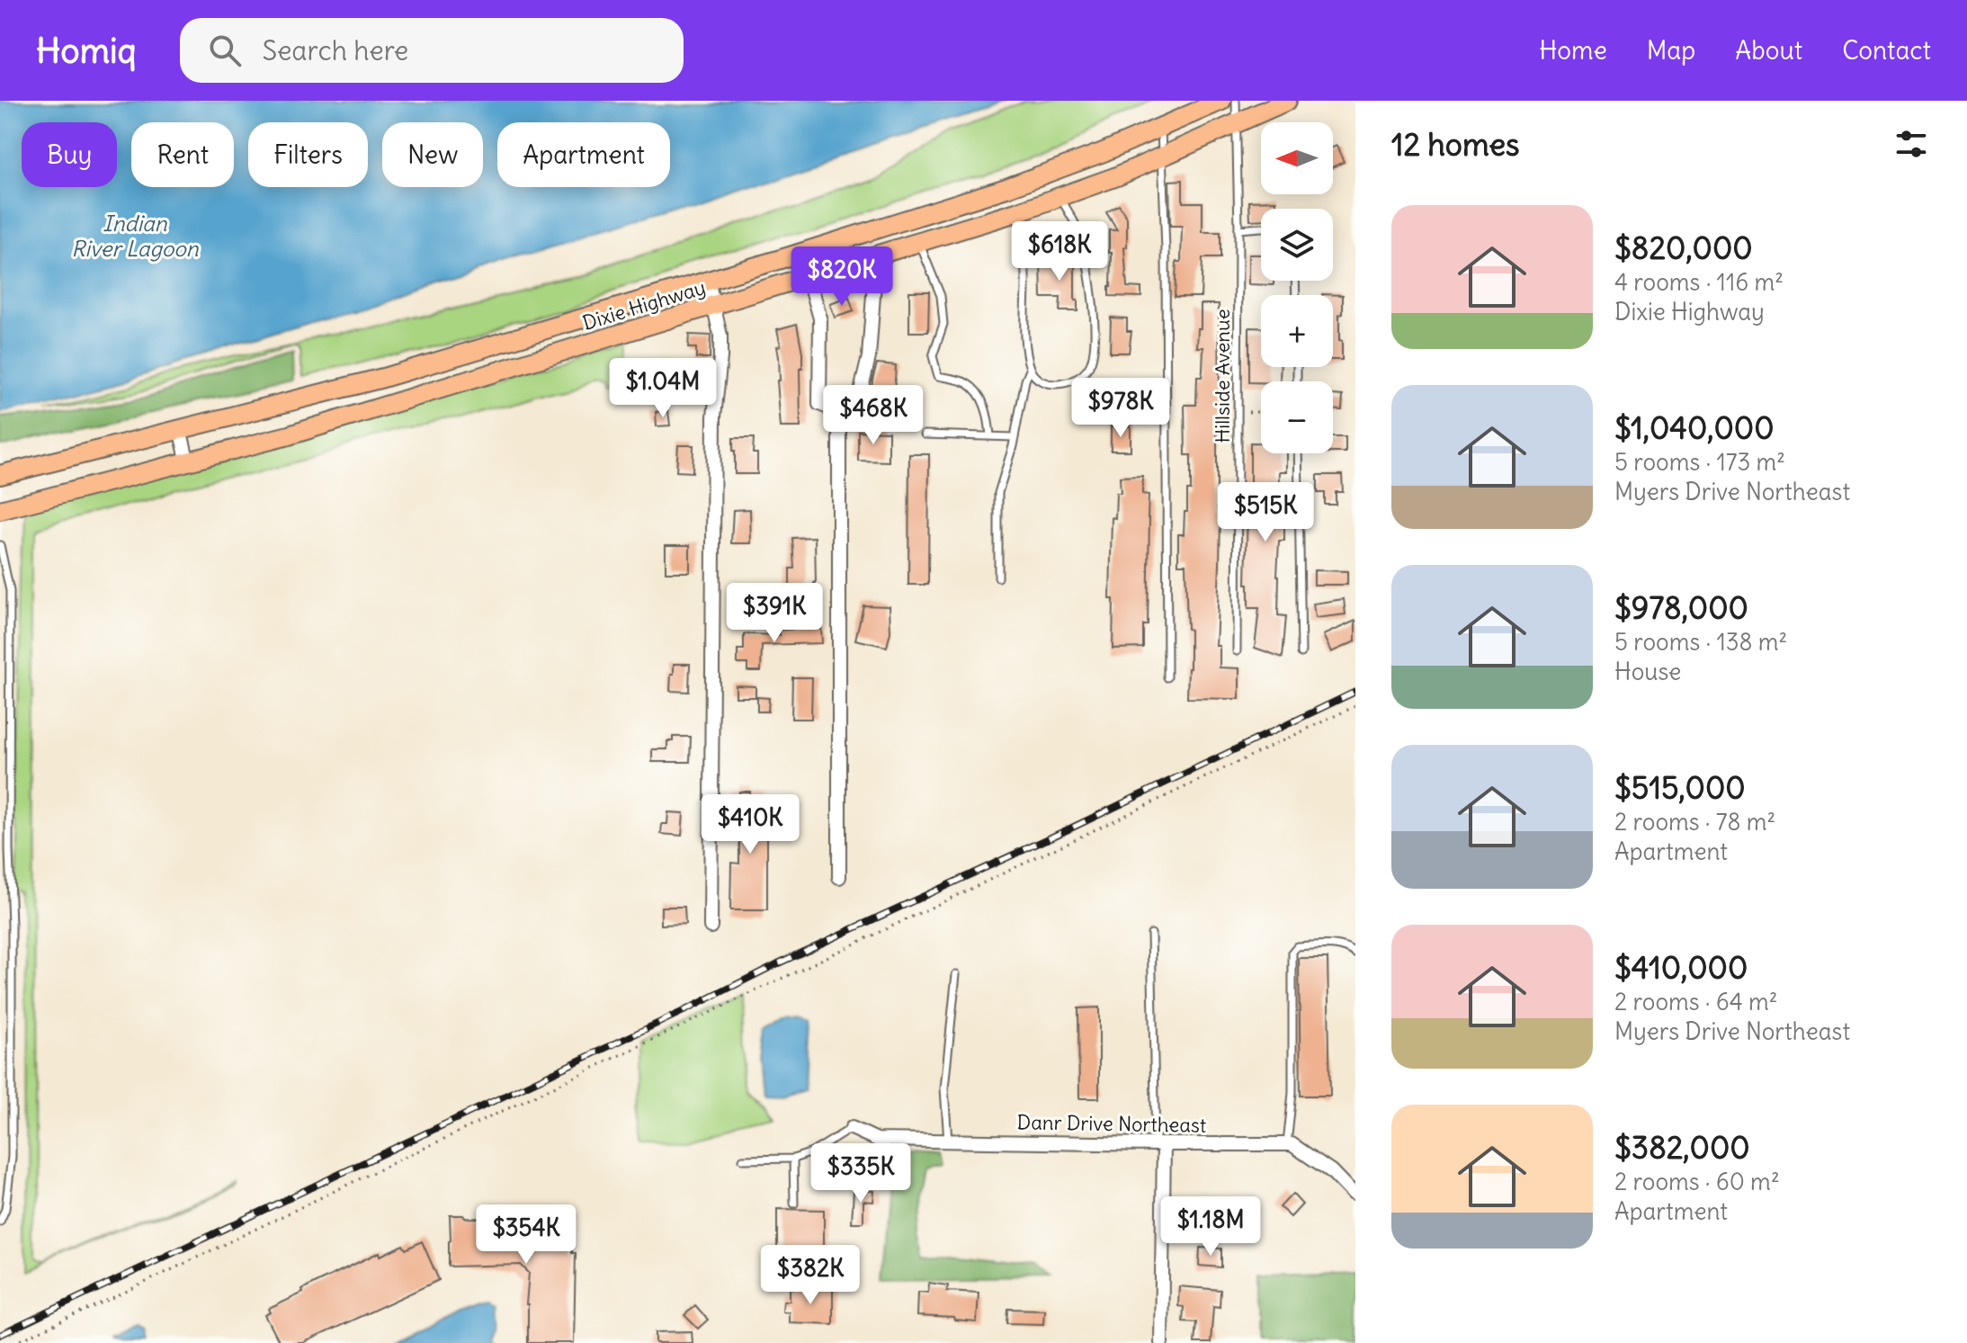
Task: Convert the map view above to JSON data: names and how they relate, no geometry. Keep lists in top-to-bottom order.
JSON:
{
  "streets": {
    "main road": ["Dixie Highway"],
    "street": ["Danr Drive Northeast"],
    "lane": ["Hillside Avenue"]
  },
  "crossings": [
    ["Dixie Highway", "Hillside Avenue"]
  ],
  "water": ["Indian River Lagoon"],
  "north": "left",
  "page": {
    "header": "Homiq",
    "search": "Search here",
    "nav": [
      "Home",
      "Map",
      "About",
      "Contact"
    ],
    "heading": "12 homes",
    "map_buttons": ["+", "−"],
    "chip": [
      "Buy",
      "Rent",
      "Filters",
      "New",
      "Apartment"
    ],
    "list": [
      {
        "name": "$820,000",
        "note": "4 rooms · 116 m² · Dixie Highway"
      },
      {
        "name": "$1,040,000",
        "note": "5 rooms · 173 m² · Myers Drive Northeast"
      },
      {
        "name": "$978,000",
        "note": "5 rooms · 138 m² · House"
      },
      {
        "name": "$515,000",
        "note": "2 rooms · 78 m² · Apartment"
      },
      {
        "name": "$410,000",
        "note": "2 rooms · 64 m² · Myers Drive Northeast"
      },
      {
        "name": "$382,000",
        "note": "2 rooms · 60 m² · Apartment"
      }
    ],
    "price": [
      "$618K",
      "$820K",
      "$1.04M",
      "$978K",
      "$468K",
      "$515K",
      "$391K",
      "$410K",
      "$335K",
      "$1.18M",
      "$354K",
      "$382K"
    ]
  }
}
